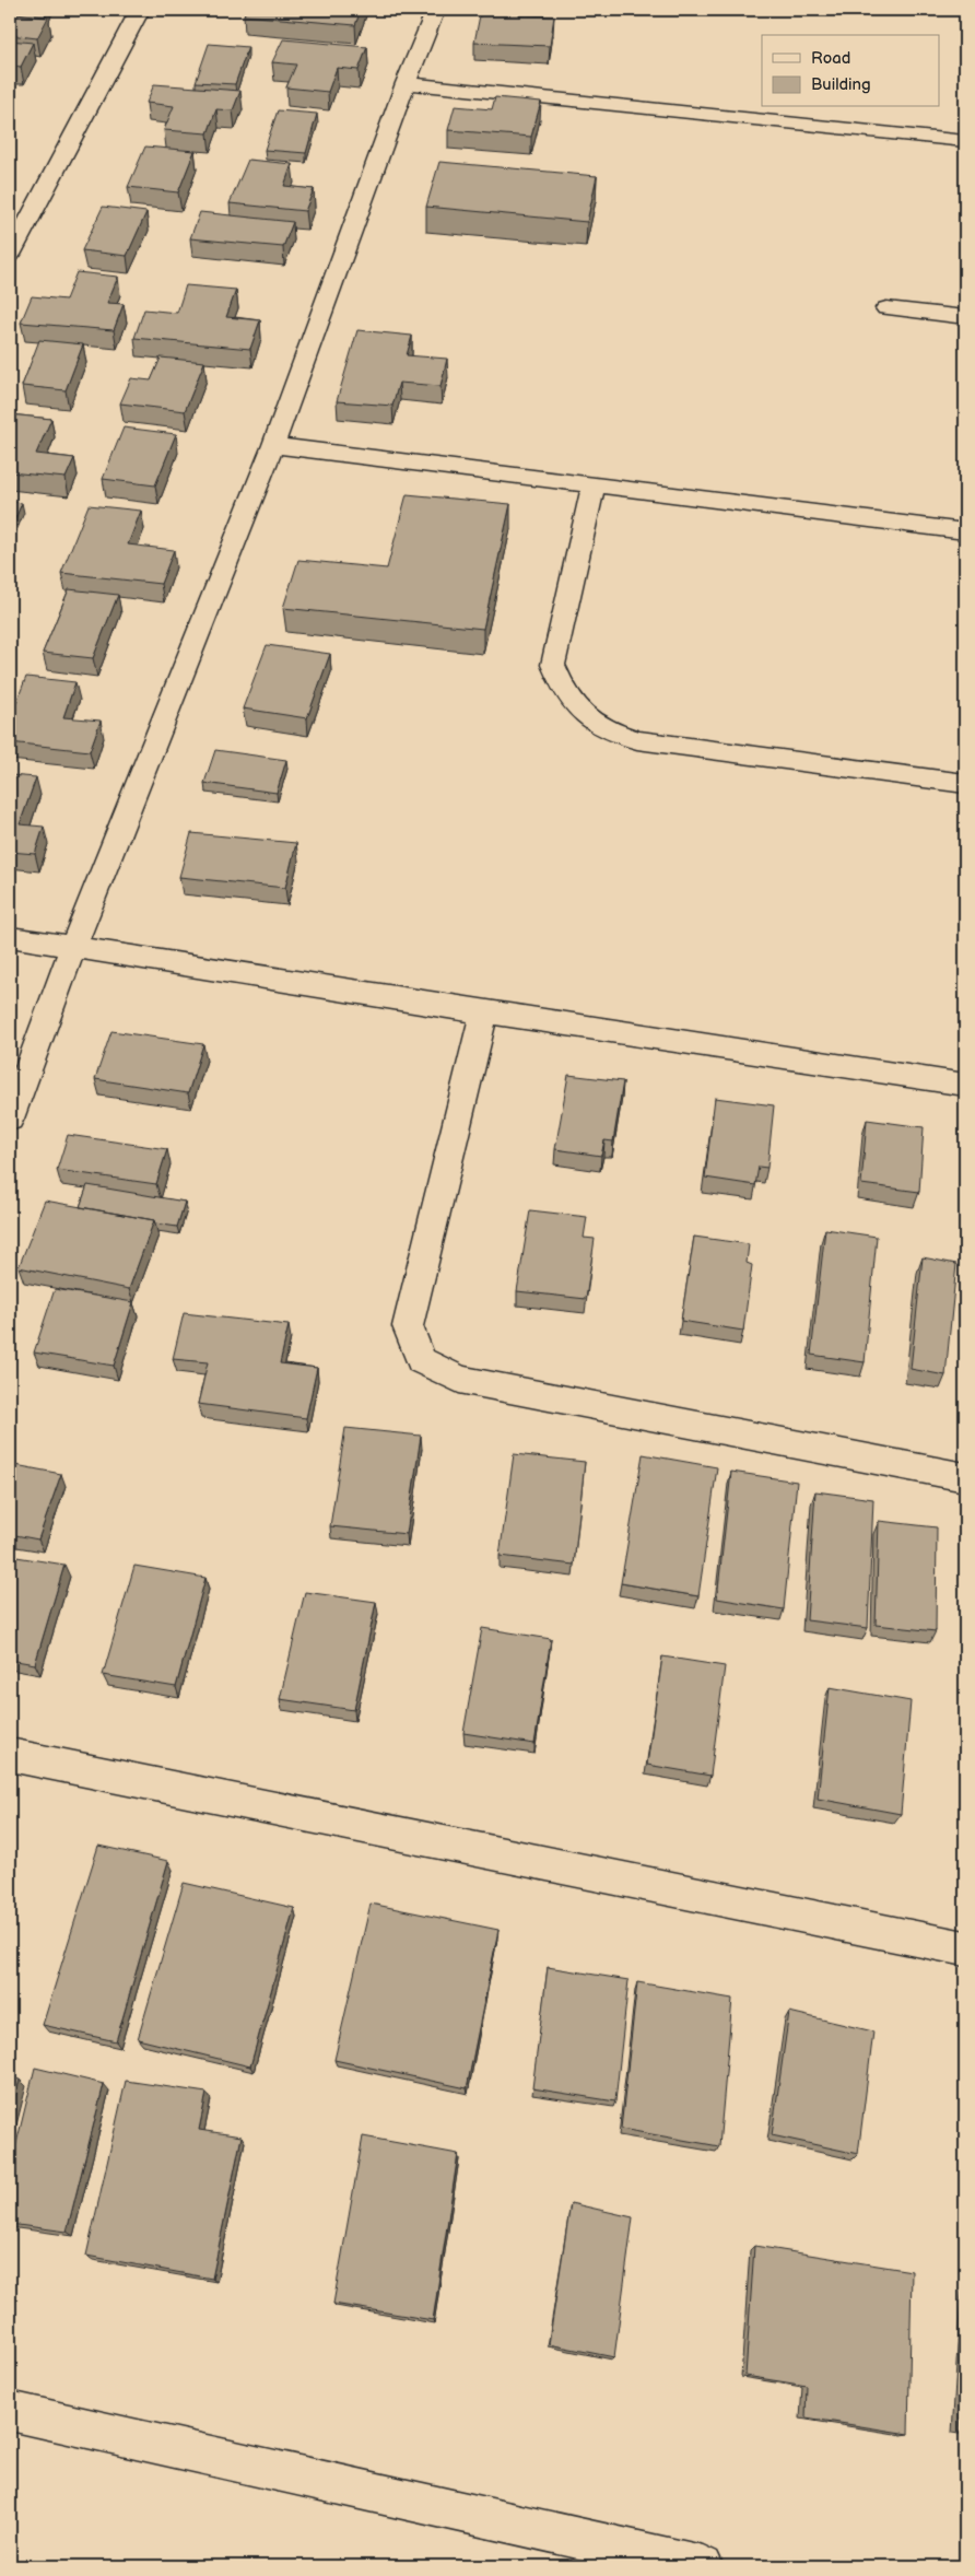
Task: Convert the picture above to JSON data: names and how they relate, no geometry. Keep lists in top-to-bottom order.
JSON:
{
  "legend": ["Road", "Building"]
}
